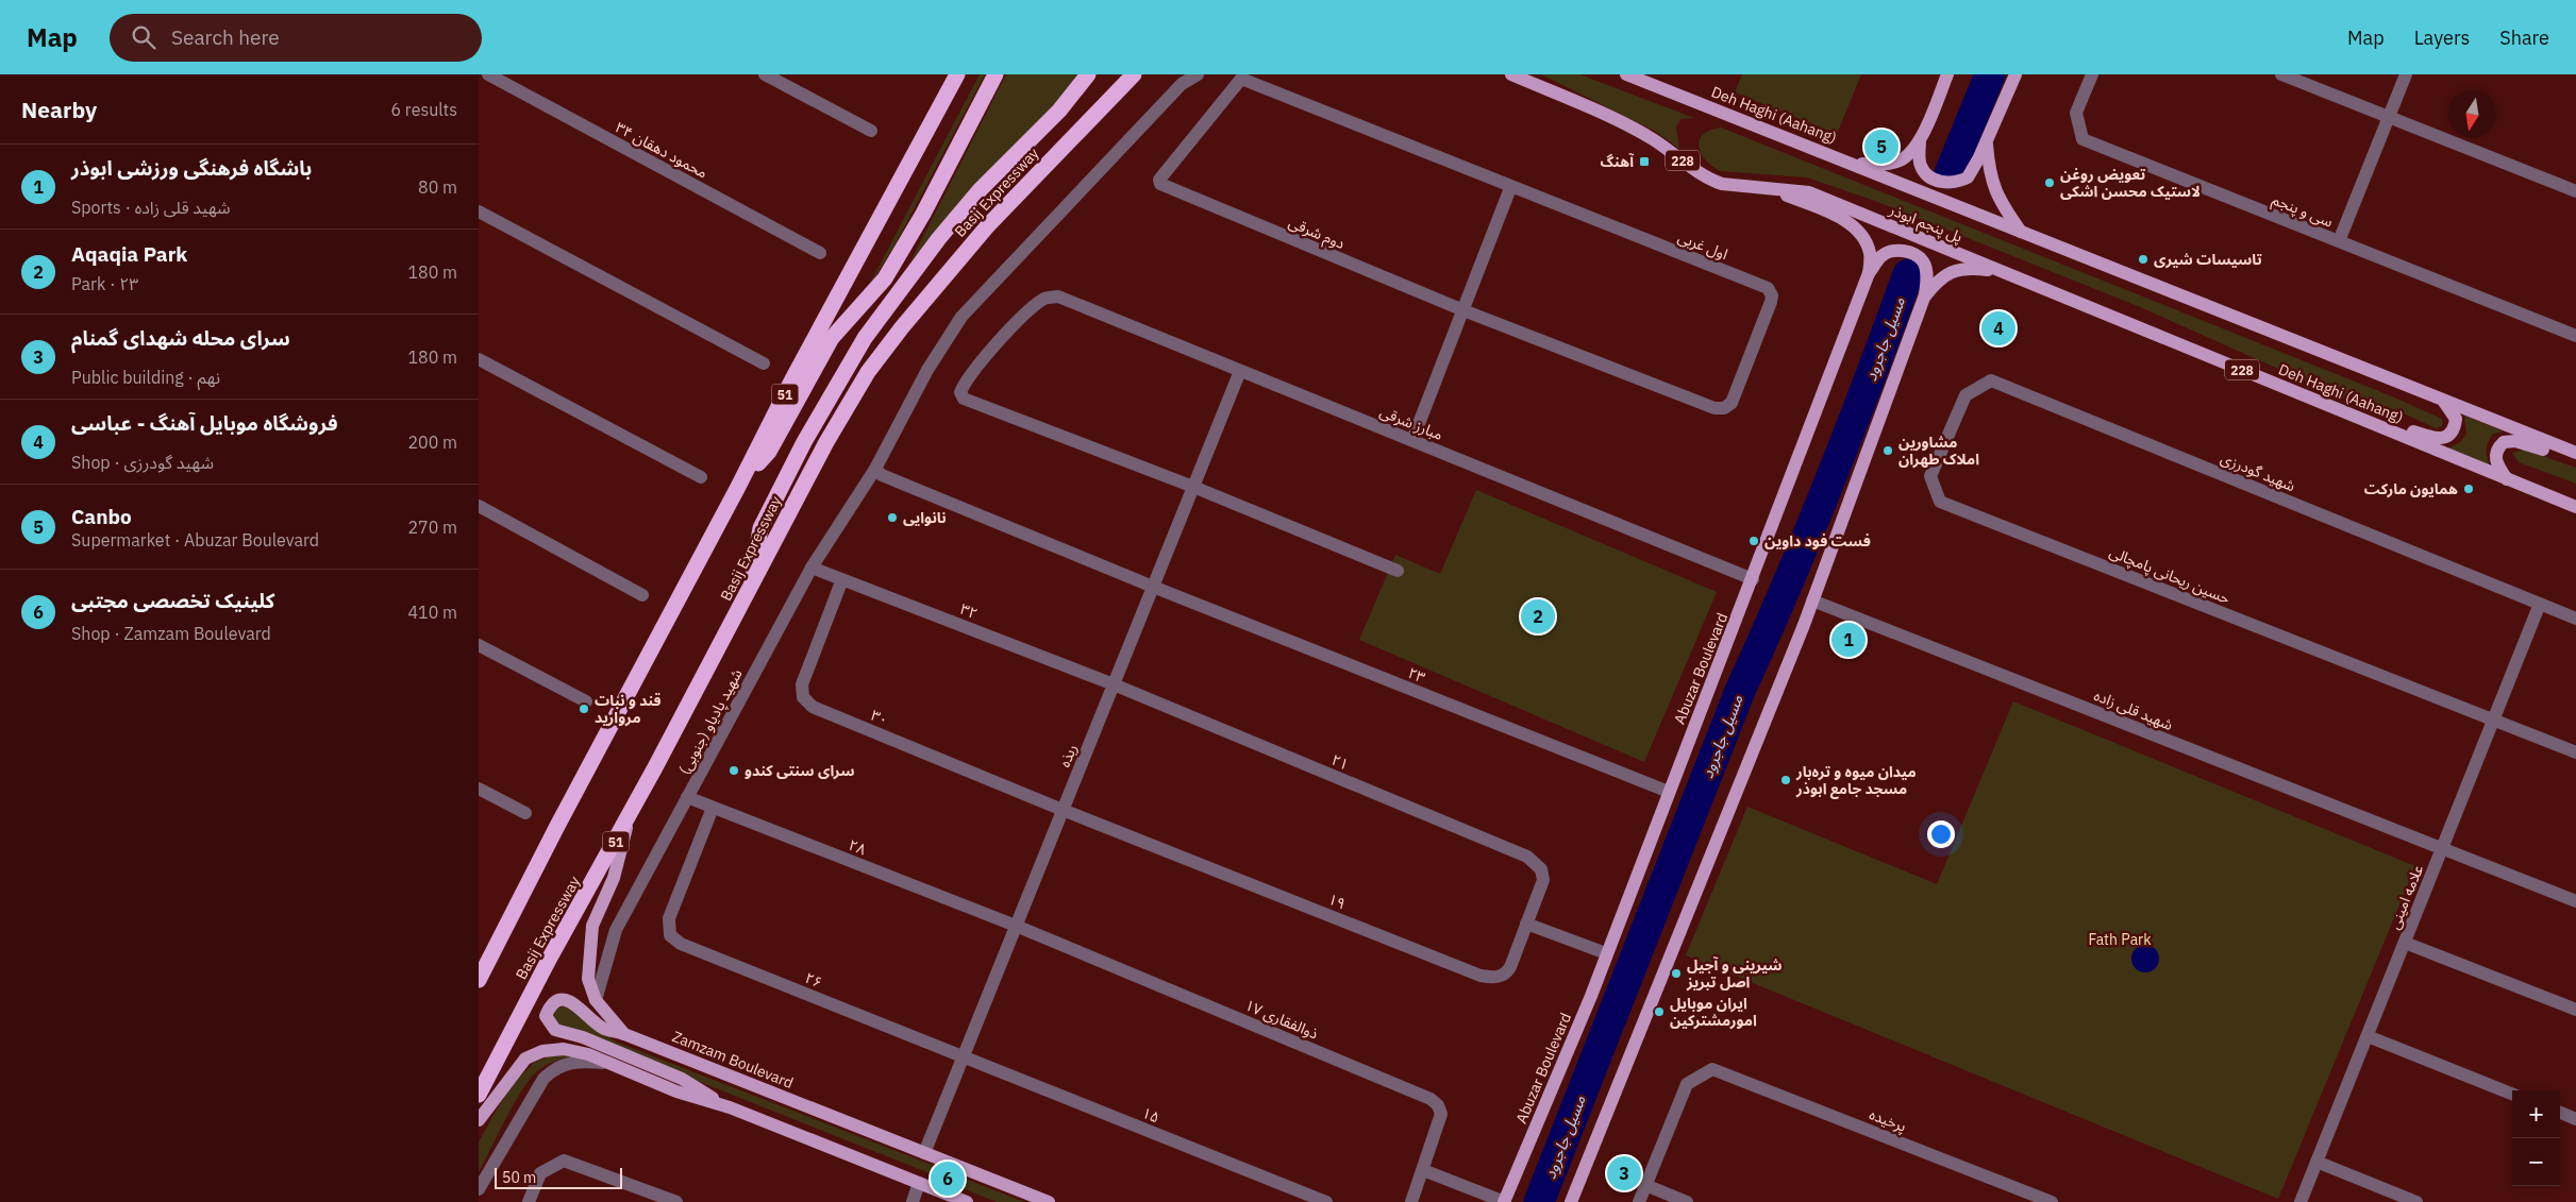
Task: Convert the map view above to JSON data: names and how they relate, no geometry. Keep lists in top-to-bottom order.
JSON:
{
  "streets": {
    "highway": ["Basij Expressway", "51"],
    "main road": [
      "Deh Haghi (Aahang)",
      "228",
      "پل پنجم ابوذر",
      "Abuzar Boulevard",
      "Zamzam Boulevard"
    ],
    "street": [
      "محمود دهقان ۳۴",
      "سی و پنجم",
      "دوم شرقی",
      "اول غربی",
      "مبارز شرقی",
      "شهید گودرزی",
      "حسین ریحانی پامچالی",
      "۳۲",
      "۲۳",
      "شهید قلی زاده",
      "۳۰",
      "شهید پادیاو (جنوبی)",
      "ربذه",
      "۲۱",
      "۲۸",
      "علامه امینی",
      "۱۹",
      "۲۶",
      "ذوالفقاری ۱۷",
      "۱۵",
      "پرخیده"
    ]
  },
  "crossings": [
    ["Deh Haghi (Aahang)", "پل پنجم ابوذر"],
    ["228", "پل پنجم ابوذر"],
    ["228", "Abuzar Boulevard"],
    ["Basij Expressway", "Zamzam Boulevard"],
    ["پل پنجم ابوذر", "Abuzar Boulevard"],
    ["دوم شرقی", "اول غربی"],
    ["مبارز شرقی", "Abuzar Boulevard"],
    ["مبارز شرقی", "ربذه"],
    ["شهید گودرزی", "حسین ریحانی پامچالی"],
    ["شهید گودرزی", "علامه امینی"],
    ["حسین ریحانی پامچالی", "علامه امینی"],
    ["۳۲", "۳۰"],
    ["۳۲", "شهید پادیاو (جنوبی)"],
    ["۳۲", "ربذه"],
    ["۳۲", "۲۱"],
    ["Abuzar Boulevard", "۲۳"],
    ["۲۳", "شهید پادیاو (جنوبی)"],
    ["۲۳", "ربذه"],
    ["شهید قلی زاده", "علامه امینی"],
    ["۳۰", "ربذه"],
    ["۳۰", "۱۹"],
    ["شهید پادیاو (جنوبی)", "۲۸"],
    ["شهید پادیاو (جنوبی)", "Zamzam Boulevard"],
    ["ربذه", "۲۱"],
    ["ربذه", "۲۸"],
    ["ربذه", "۱۹"],
    ["ربذه", "۲۶"],
    ["ربذه", "ذوالفقاری ۱۷"],
    ["ربذه", "Zamzam Boulevard"],
    ["ربذه", "۱۵"],
    ["۲۱", "۱۹"],
    ["۲۸", "۲۶"],
    ["۲۸", "ذوالفقاری ۱۷"],
    ["۲۶", "۱۵"]
  ],
  "water": ["مسیل جاجرود"],
  "parks": ["Fath Park"],
  "places": {
    "transit": ["آهنگ"],
    "other": [
      "تعویض روغن لاستیک محسن اشکی",
      "تاسیسات شیری",
      "مشاورین املاک طهران",
      "همایون مارکت",
      "نانوایی",
      "فست فود داوین",
      "قند و نبات مروارید",
      "سرای سنتی کندو",
      "میدان میوه و تره‌بار مسجد جامع ابوذر",
      "شیرینی و آجیل اصل تبریز",
      "ایران موبایل امورمشترکین"
    ]
  },
  "scale_bar": "50 m",
  "north": "bottom",
  "page": {
    "header": "Map",
    "search": "Search here",
    "nav": ["Map", "Layers", "Share"],
    "heading": ["Nearby", "6 results"],
    "pins": [
      "5",
      "4",
      "2",
      "1",
      "3",
      "6"
    ],
    "list": [
      {
        "mark": "1",
        "name": "باشگاه فرهنگی ورزشی ابوذر",
        "note": "Sports · شهید قلی زاده",
        "value": "80 m"
      },
      {
        "mark": "2",
        "name": "Aqaqia Park",
        "note": "Park · ۲۳",
        "value": "180 m"
      },
      {
        "mark": "3",
        "name": "سرای محله شهدای گمنام",
        "note": "Public building · نهم",
        "value": "180 m"
      },
      {
        "mark": "4",
        "name": "فروشگاه موبایل آهنگ - عباسی",
        "note": "Shop · شهید گودرزی",
        "value": "200 m"
      },
      {
        "mark": "5",
        "name": "Canbo",
        "note": "Supermarket · Abuzar Boulevard",
        "value": "270 m"
      },
      {
        "mark": "6",
        "name": "کلینیک تخصصی مجتبی",
        "note": "Shop · Zamzam Boulevard",
        "value": "410 m"
      }
    ],
    "map_buttons": ["+", "−"],
    "scale": "50 m"
  }
}
